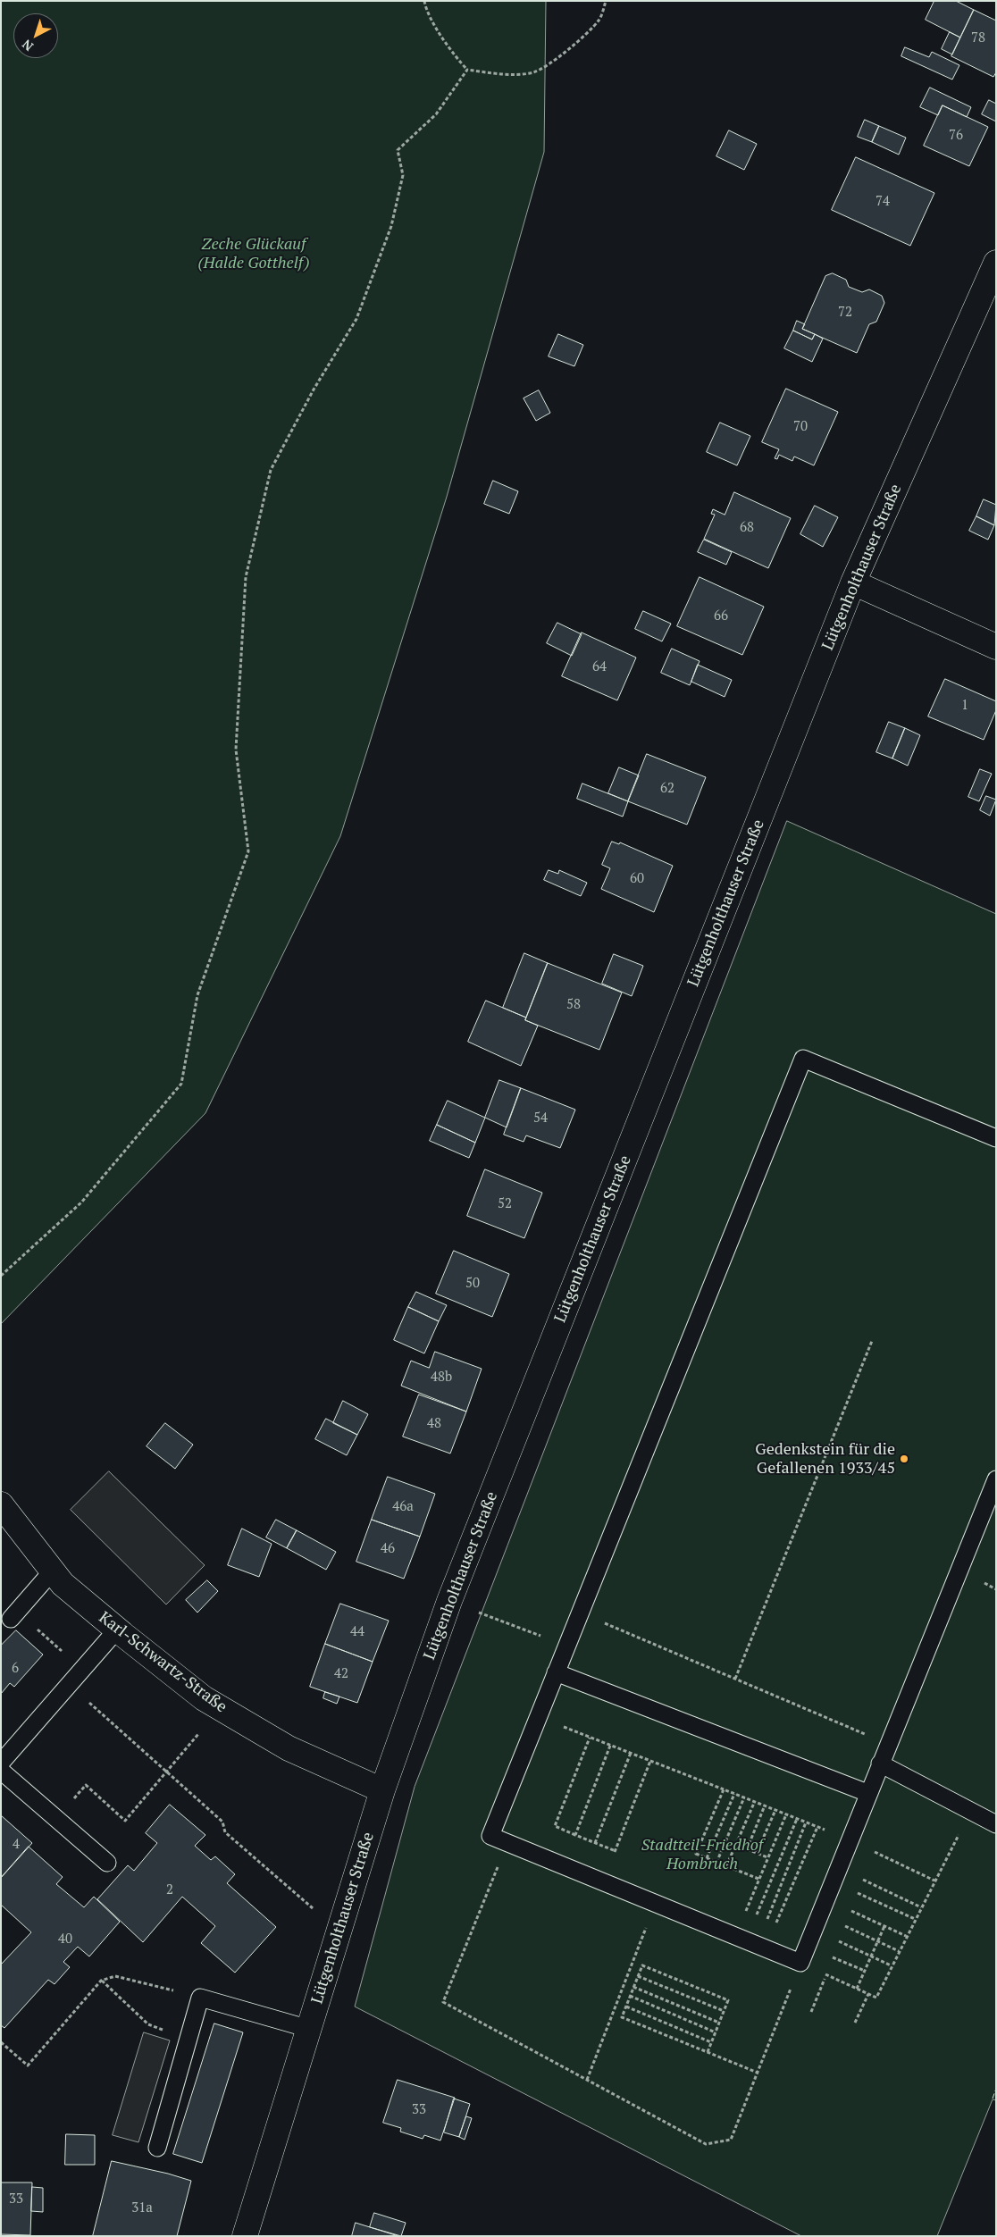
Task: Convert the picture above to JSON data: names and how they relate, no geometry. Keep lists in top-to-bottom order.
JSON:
{
  "streets": {
    "street": ["Lütgenholthauser Straße", "Karl-Schwartz-Straße"]
  },
  "crossings": [
    ["Lütgenholthauser Straße", "Karl-Schwartz-Straße"]
  ],
  "parks": ["Zeche Glückauf (Halde Gotthelf)", "Stadtteil-Friedhof Hombruch"],
  "places": ["Gedenkstein für die Gefallenen 1933/45"],
  "house_numbers": [
    "78",
    "76",
    "74",
    "72",
    "70",
    "68",
    "66",
    "64",
    "1",
    "62",
    "60",
    "58",
    "54",
    "52",
    "50",
    "48b",
    "48",
    "46a",
    "46",
    "44",
    "6",
    "42",
    "4",
    "2",
    "40",
    "33",
    "33",
    "31a"
  ],
  "north": "bottom left"
}
